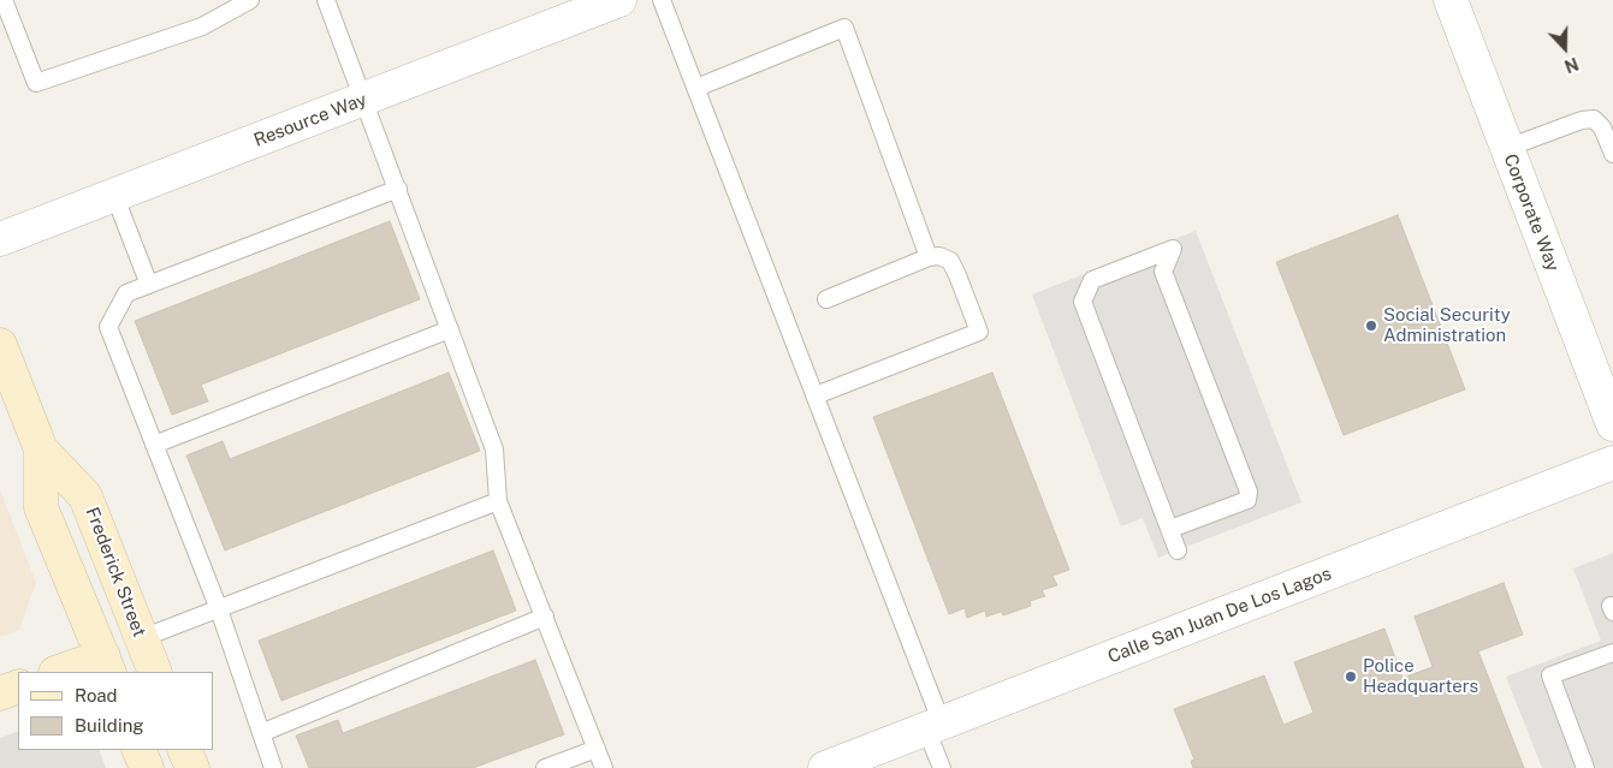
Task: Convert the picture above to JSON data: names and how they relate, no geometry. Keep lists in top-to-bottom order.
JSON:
{
  "streets": {
    "main road": ["Frederick Street"],
    "street": ["Resource Way", "Corporate Way", "Calle San Juan De Los Lagos"]
  },
  "places": ["Social Security Administration", "Police Headquarters"],
  "legend": ["Road", "Building"],
  "north": "bottom"
}
